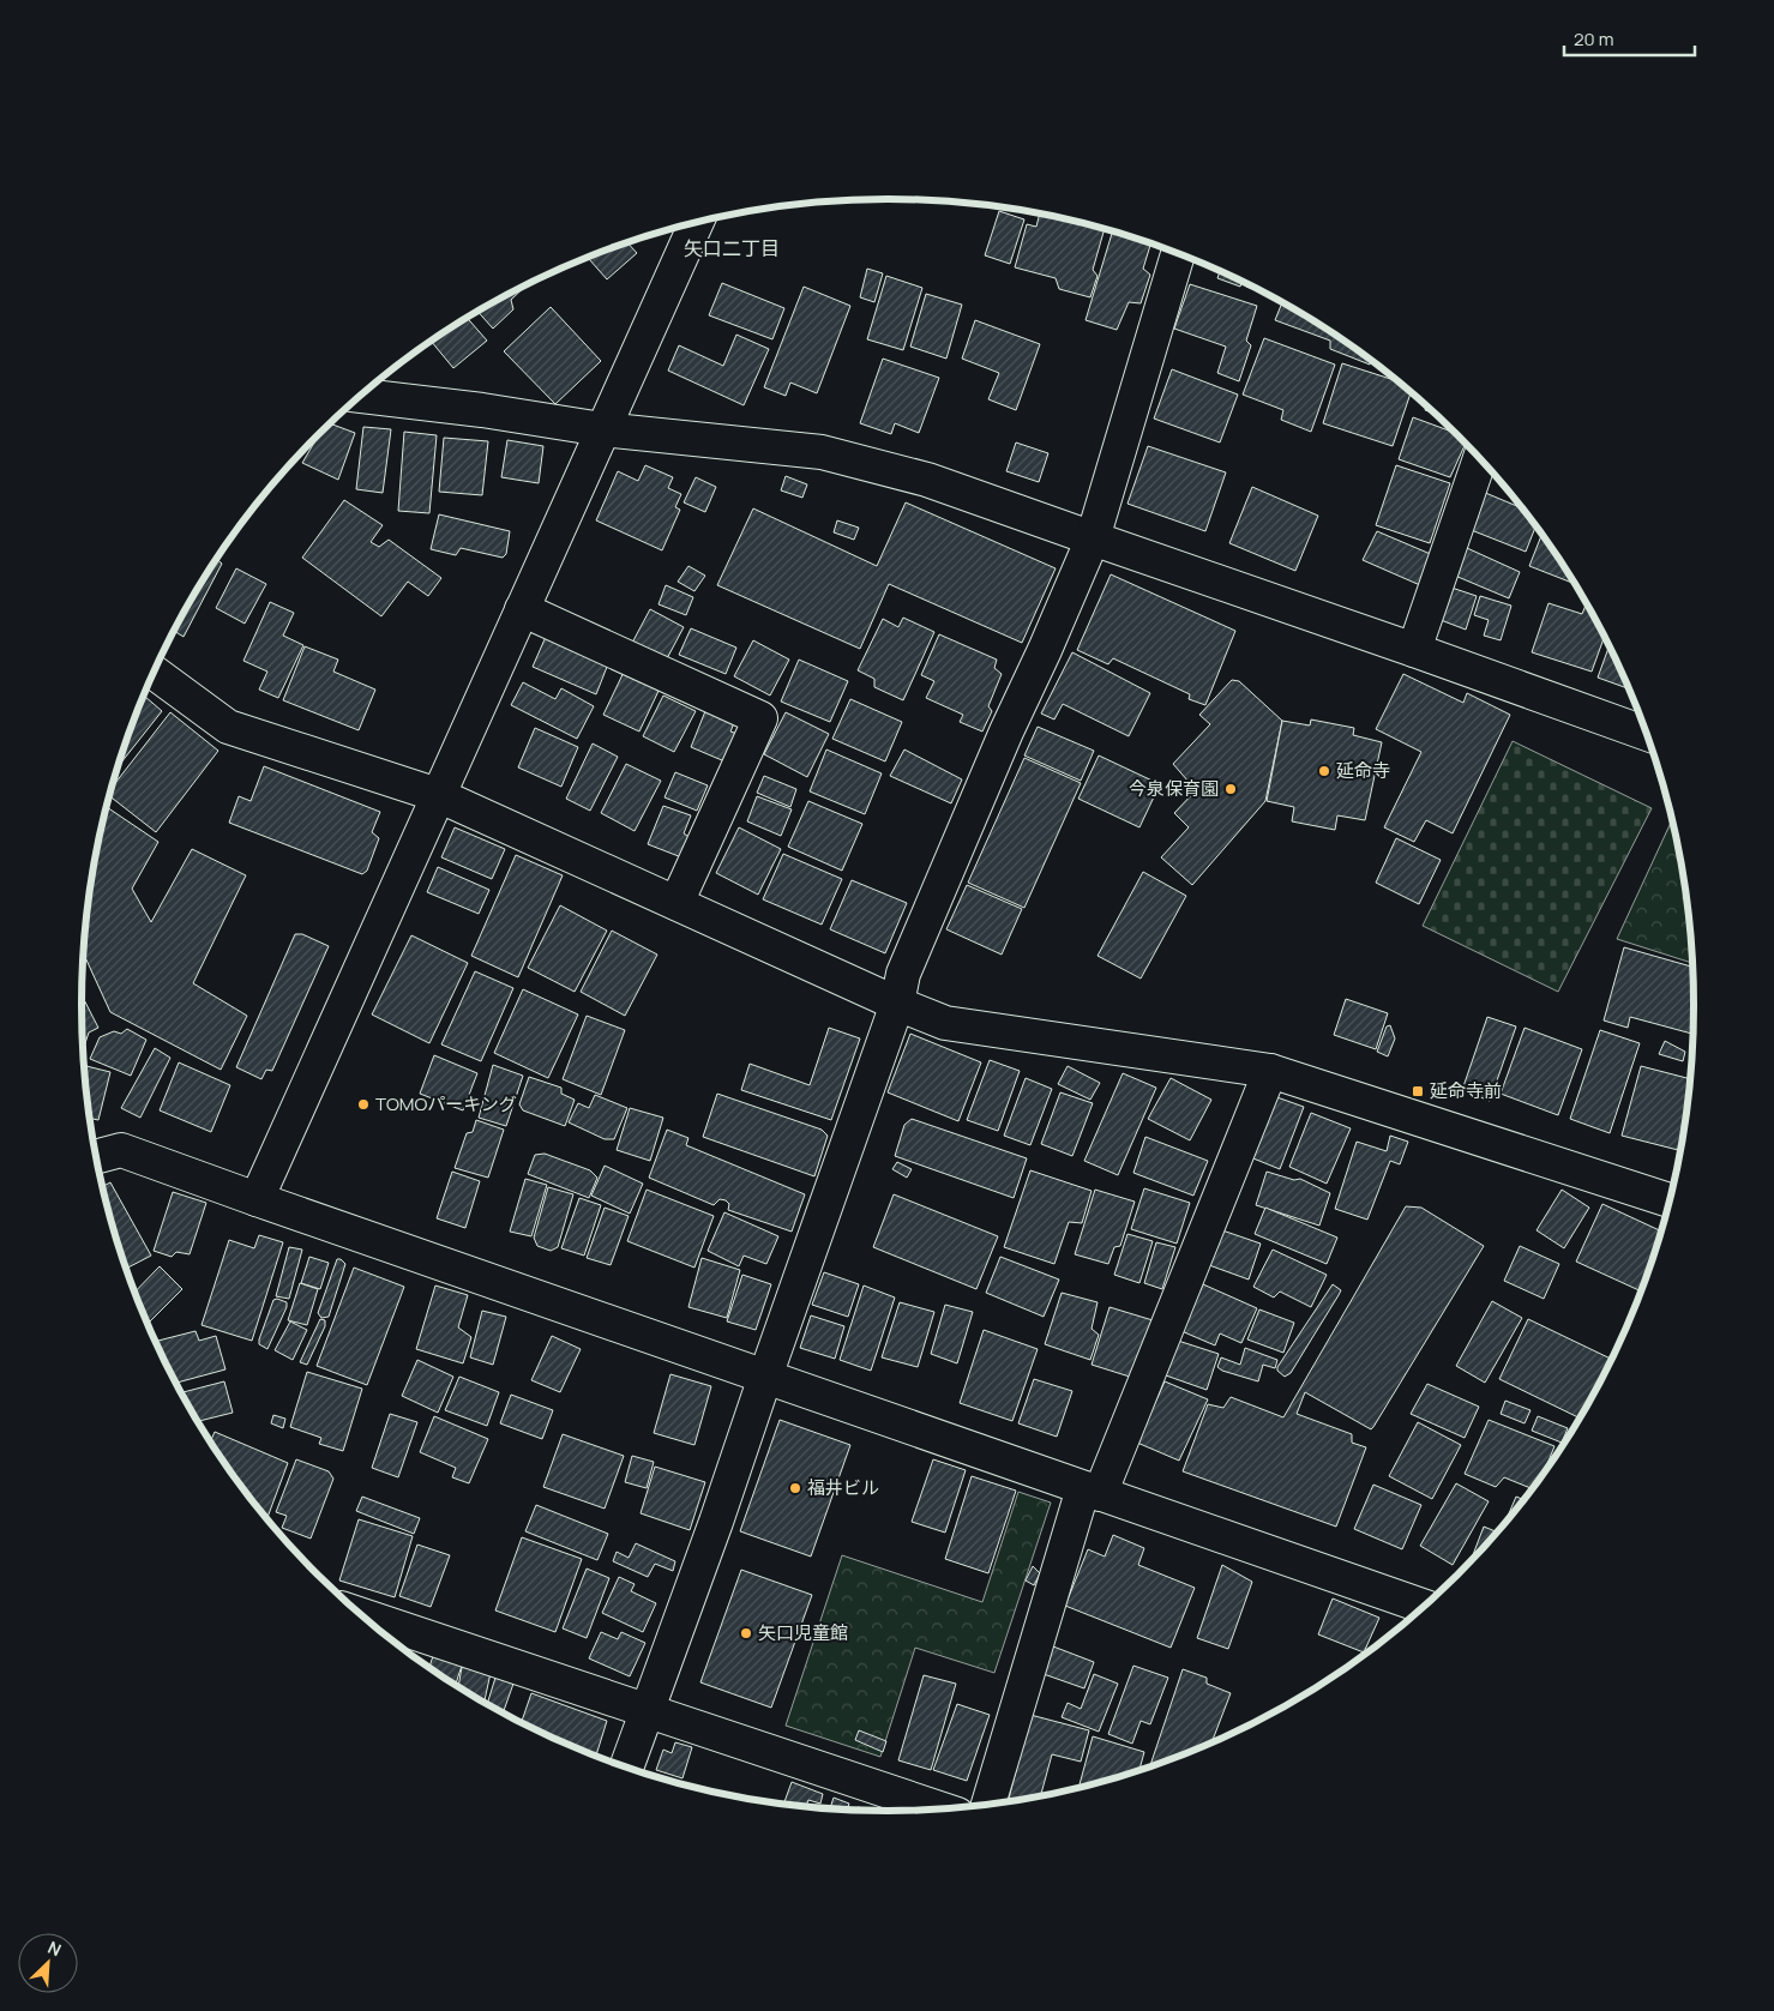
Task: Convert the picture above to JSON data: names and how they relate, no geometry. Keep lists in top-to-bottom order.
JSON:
{
  "districts": ["矢口二丁目"],
  "places": {
    "other": [
      "延命寺",
      "今泉保育園",
      "TOMOパーキング",
      "福井ビル",
      "矢口児童館"
    ],
    "transit": ["延命寺前"]
  },
  "scale_bar": "20 m",
  "north": "top right"
}
